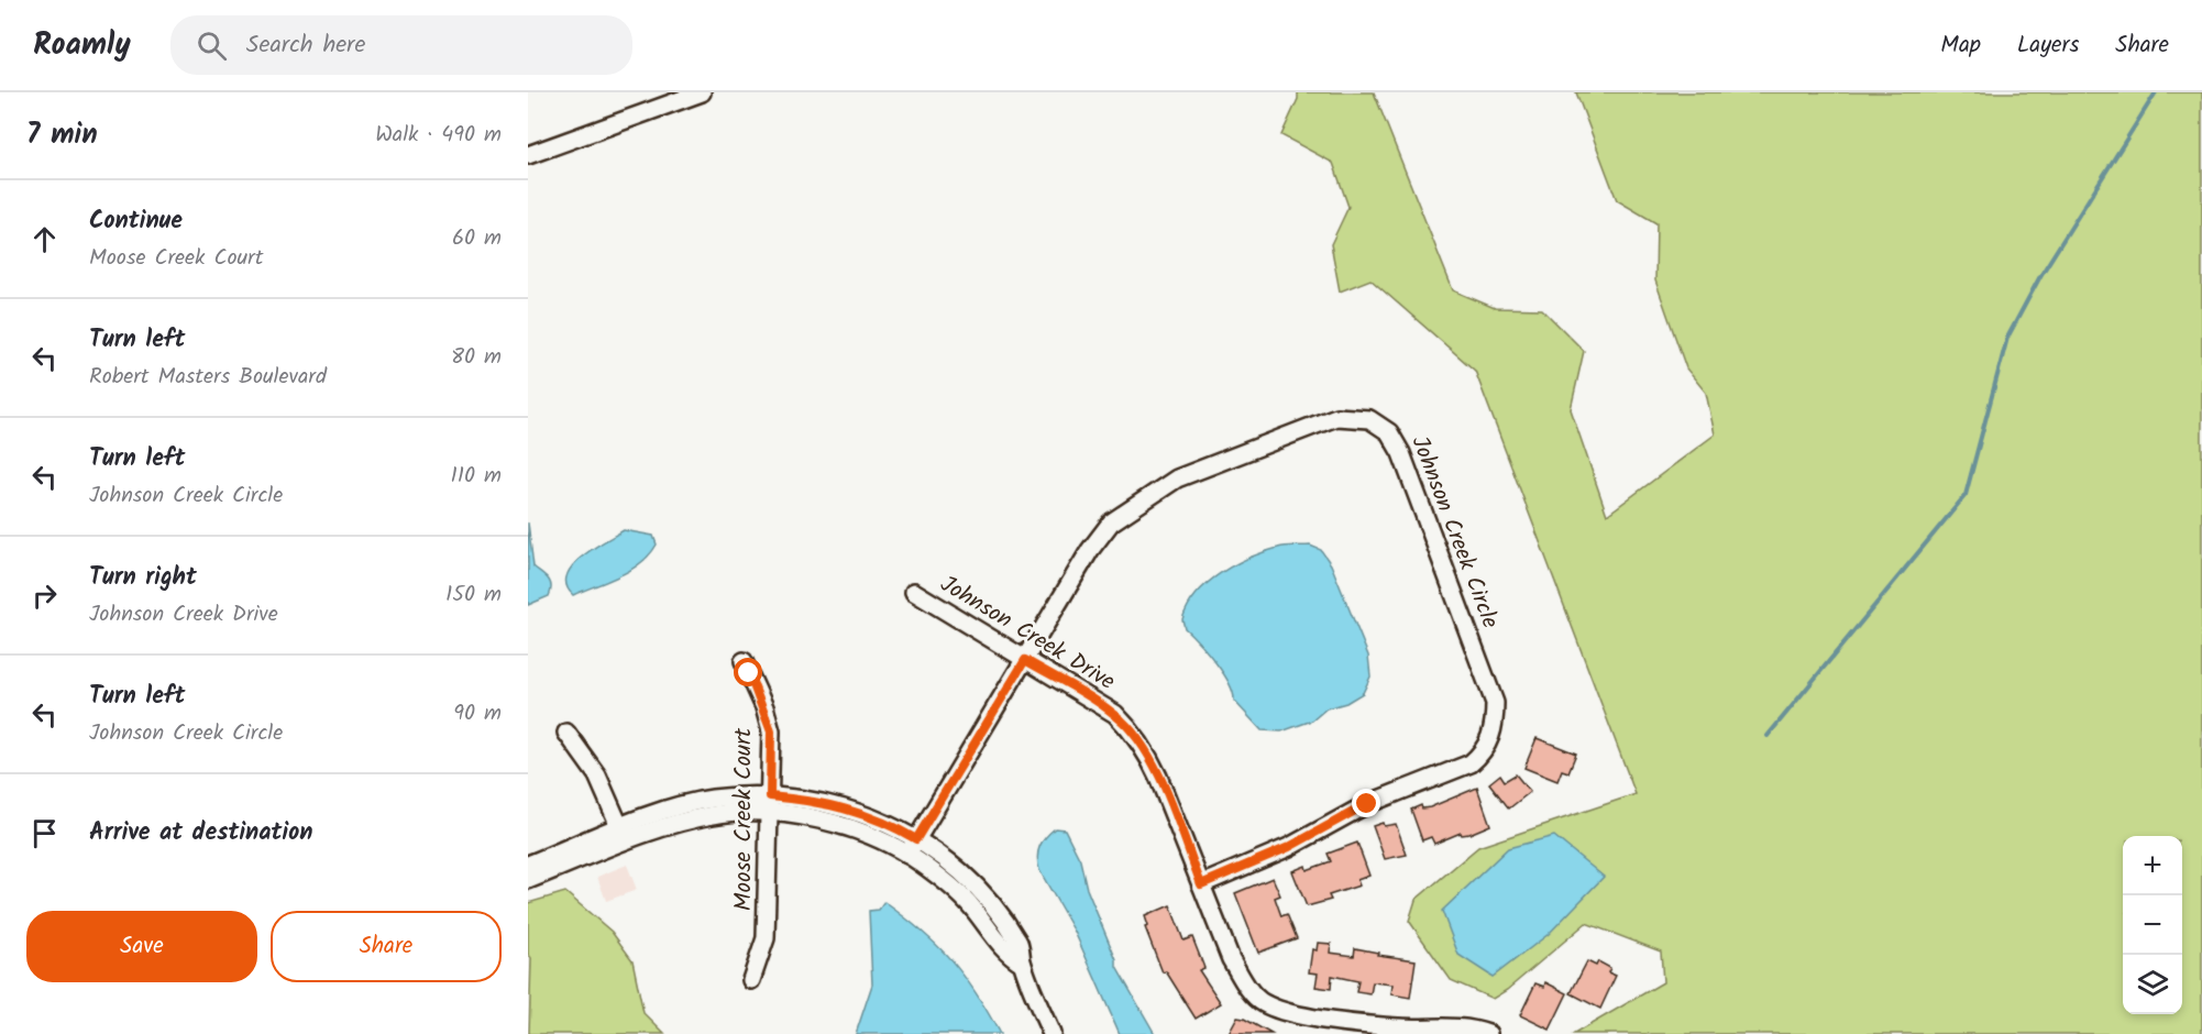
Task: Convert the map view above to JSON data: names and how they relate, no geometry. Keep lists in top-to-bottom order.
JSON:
{
  "streets": {
    "street": ["Johnson Creek Circle", "Johnson Creek Drive", "Moose Creek Court"]
  },
  "crossings": [
    ["Johnson Creek Circle", "Johnson Creek Drive"]
  ],
  "page": {
    "header": "Roamly",
    "search": "Search here",
    "nav": ["Map", "Layers", "Share"],
    "heading": ["7 min", "Walk · 490 m"],
    "list": [
      ["Continue", "Moose Creek Court", "60 m"],
      ["Turn left", "Robert Masters Boulevard", "80 m"],
      ["Turn left", "Johnson Creek Circle", "110 m"],
      ["Turn right", "Johnson Creek Drive", "150 m"],
      ["Turn left", "Johnson Creek Circle", "90 m"],
      "Arrive at destination"
    ],
    "map_buttons": ["+", "−"],
    "buttons": ["Save", "Share"]
  }
}
